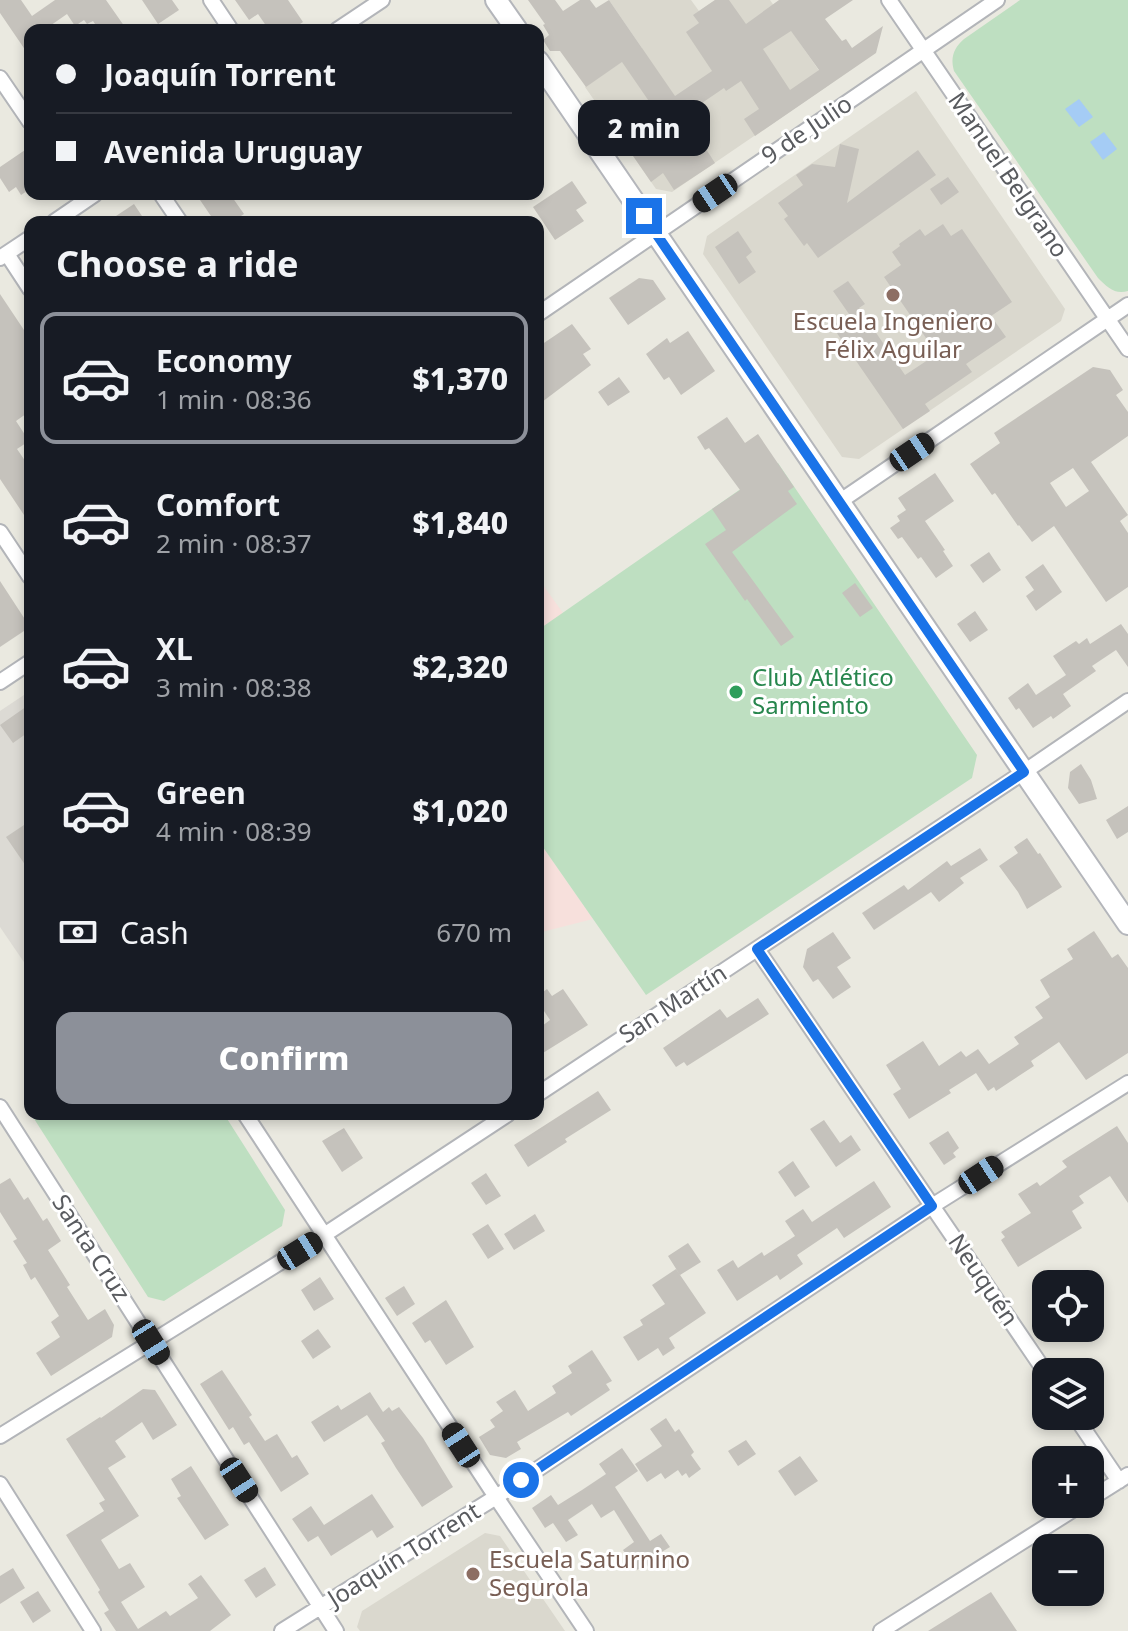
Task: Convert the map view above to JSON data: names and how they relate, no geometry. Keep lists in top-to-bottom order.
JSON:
{
  "streets": {
    "street": [
      "9 de Julio",
      "Manuel Belgrano",
      "San Martín",
      "Santa Cruz",
      "Neuquén",
      "Joaquín Torrent"
    ]
  },
  "crossings": [
    ["9 de Julio", "Manuel Belgrano"],
    ["San Martín", "Neuquén"],
    ["Santa Cruz", "Joaquín Torrent"],
    ["Neuquén", "Joaquín Torrent"]
  ],
  "places": ["Escuela Ingeniero Félix Aguilar", "Club Atlético Sarmiento", "Escuela Saturnino Segurola"],
  "page": {
    "banner": ["Joaquín Torrent", "Avenida Uruguay"],
    "bubble": "2 min",
    "heading": "Choose a ride",
    "list": [
      {
        "name": "Economy",
        "note": "1 min · 08:36",
        "value": "$1,370"
      },
      {
        "name": "Comfort",
        "note": "2 min · 08:37",
        "value": "$1,840"
      },
      {
        "name": "XL",
        "note": "3 min · 08:38",
        "value": "$2,320"
      },
      {
        "name": "Green",
        "note": "4 min · 08:39",
        "value": "$1,020"
      }
    ],
    "pay": ["Cash", "670 m"],
    "buttons": "Confirm",
    "map_buttons": ["+", "−"]
  }
}
